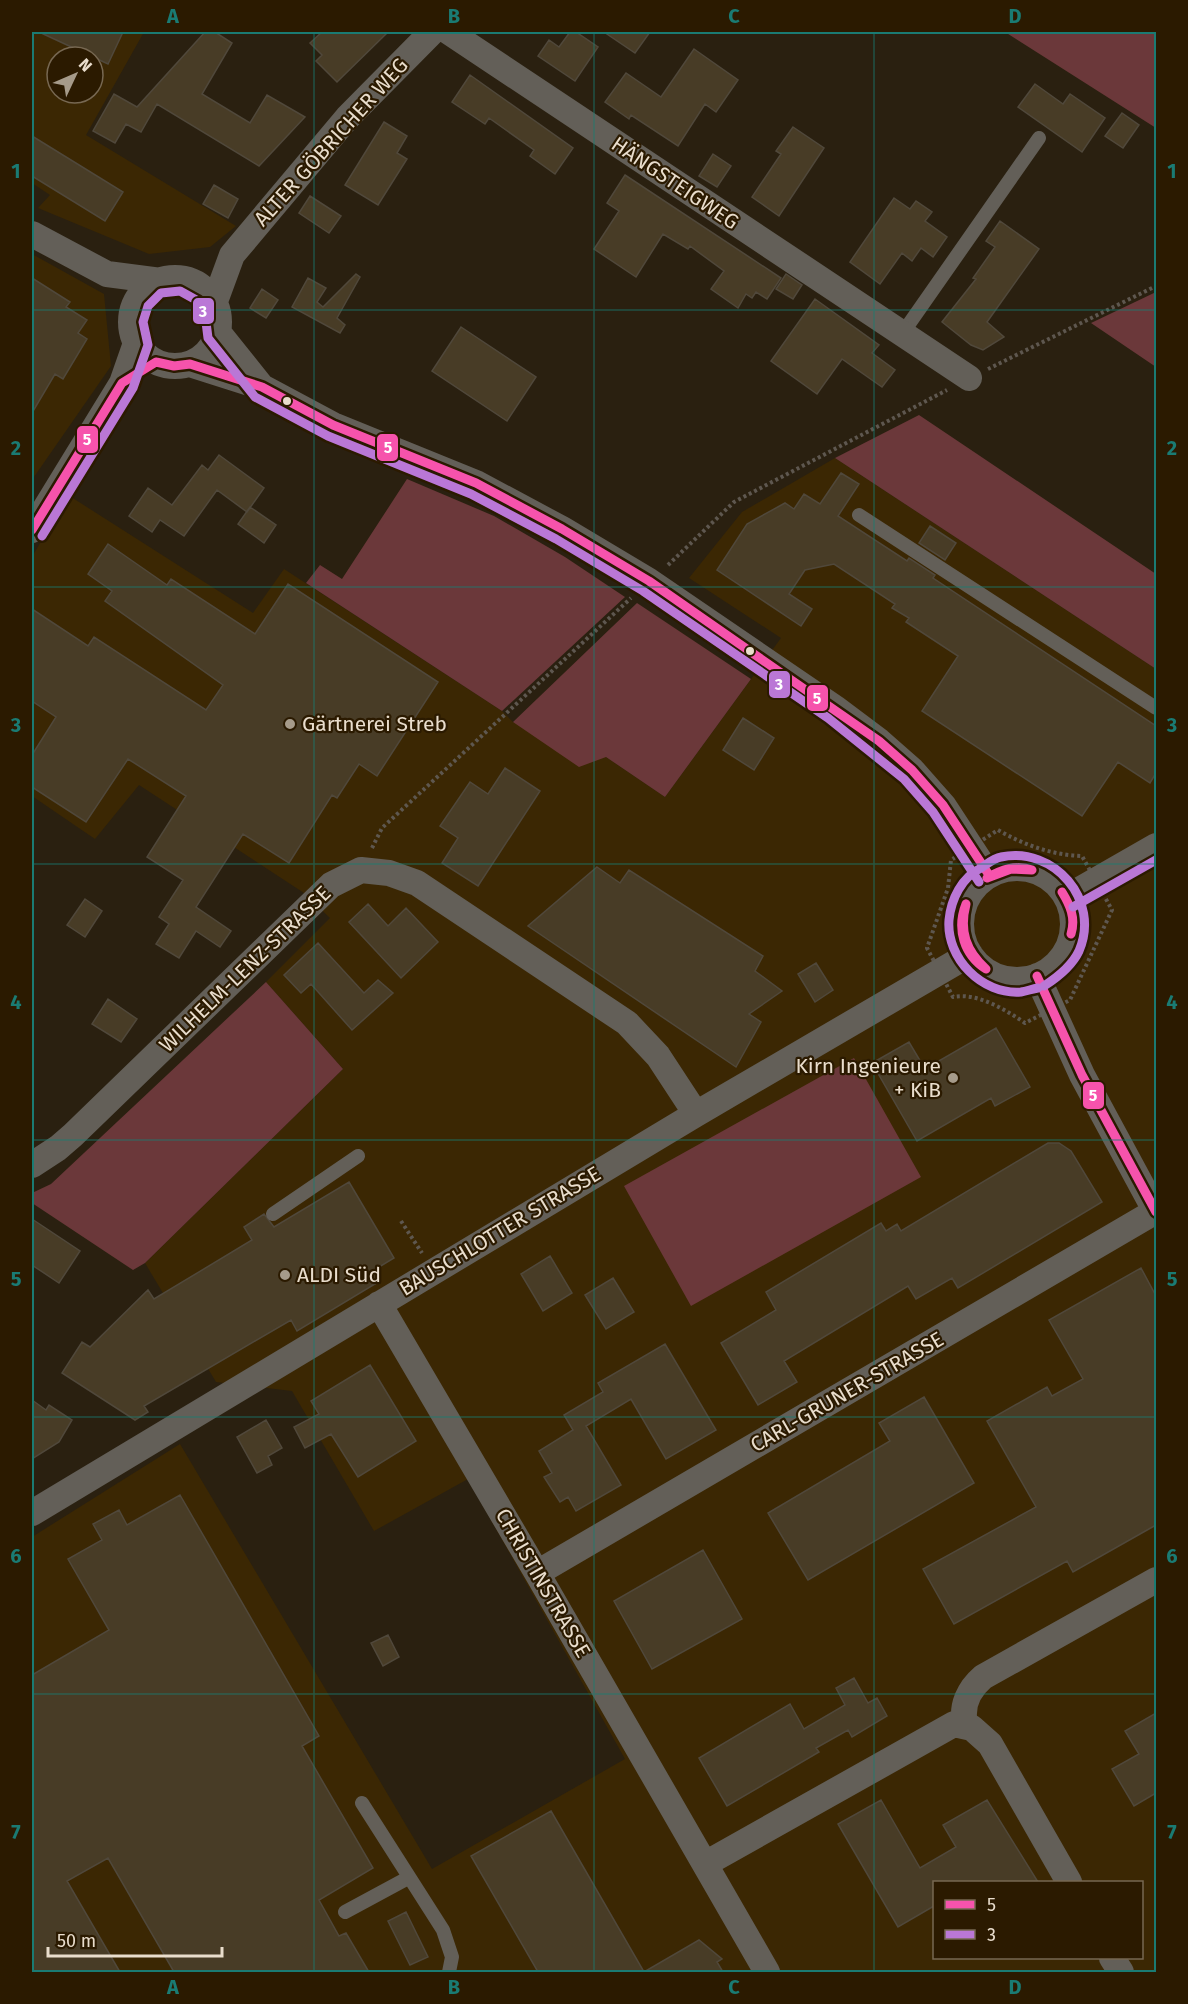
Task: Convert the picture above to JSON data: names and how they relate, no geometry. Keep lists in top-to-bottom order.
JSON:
{
  "streets": {
    "street": [
      "ALTER GÖBRICHER WEG",
      "HÄNGSTEIGWEG",
      "WILHELM-LENZ-STRASSE",
      "BAUSCHLOTTER STRASSE",
      "CARL-GRUNER-STRASSE",
      "CHRISTINSTRASSE"
    ]
  },
  "crossings": [
    ["WILHELM-LENZ-STRASSE", "BAUSCHLOTTER STRASSE"],
    ["BAUSCHLOTTER STRASSE", "CHRISTINSTRASSE"],
    ["CARL-GRUNER-STRASSE", "CHRISTINSTRASSE"]
  ],
  "places": ["Gärtnerei Streb", "Kirn Ingenieure + KiB", "ALDI Süd"],
  "lines": ["transit line 3", "transit line 5"],
  "legend": ["5", "3"],
  "scale_bar": "50 m",
  "north": "top right",
  "grid": {
    "columns": [
      "A",
      "B",
      "C",
      "D"
    ],
    "rows": [
      "1",
      "2",
      "3",
      "4",
      "5",
      "6",
      "7"
    ]
  }
}
